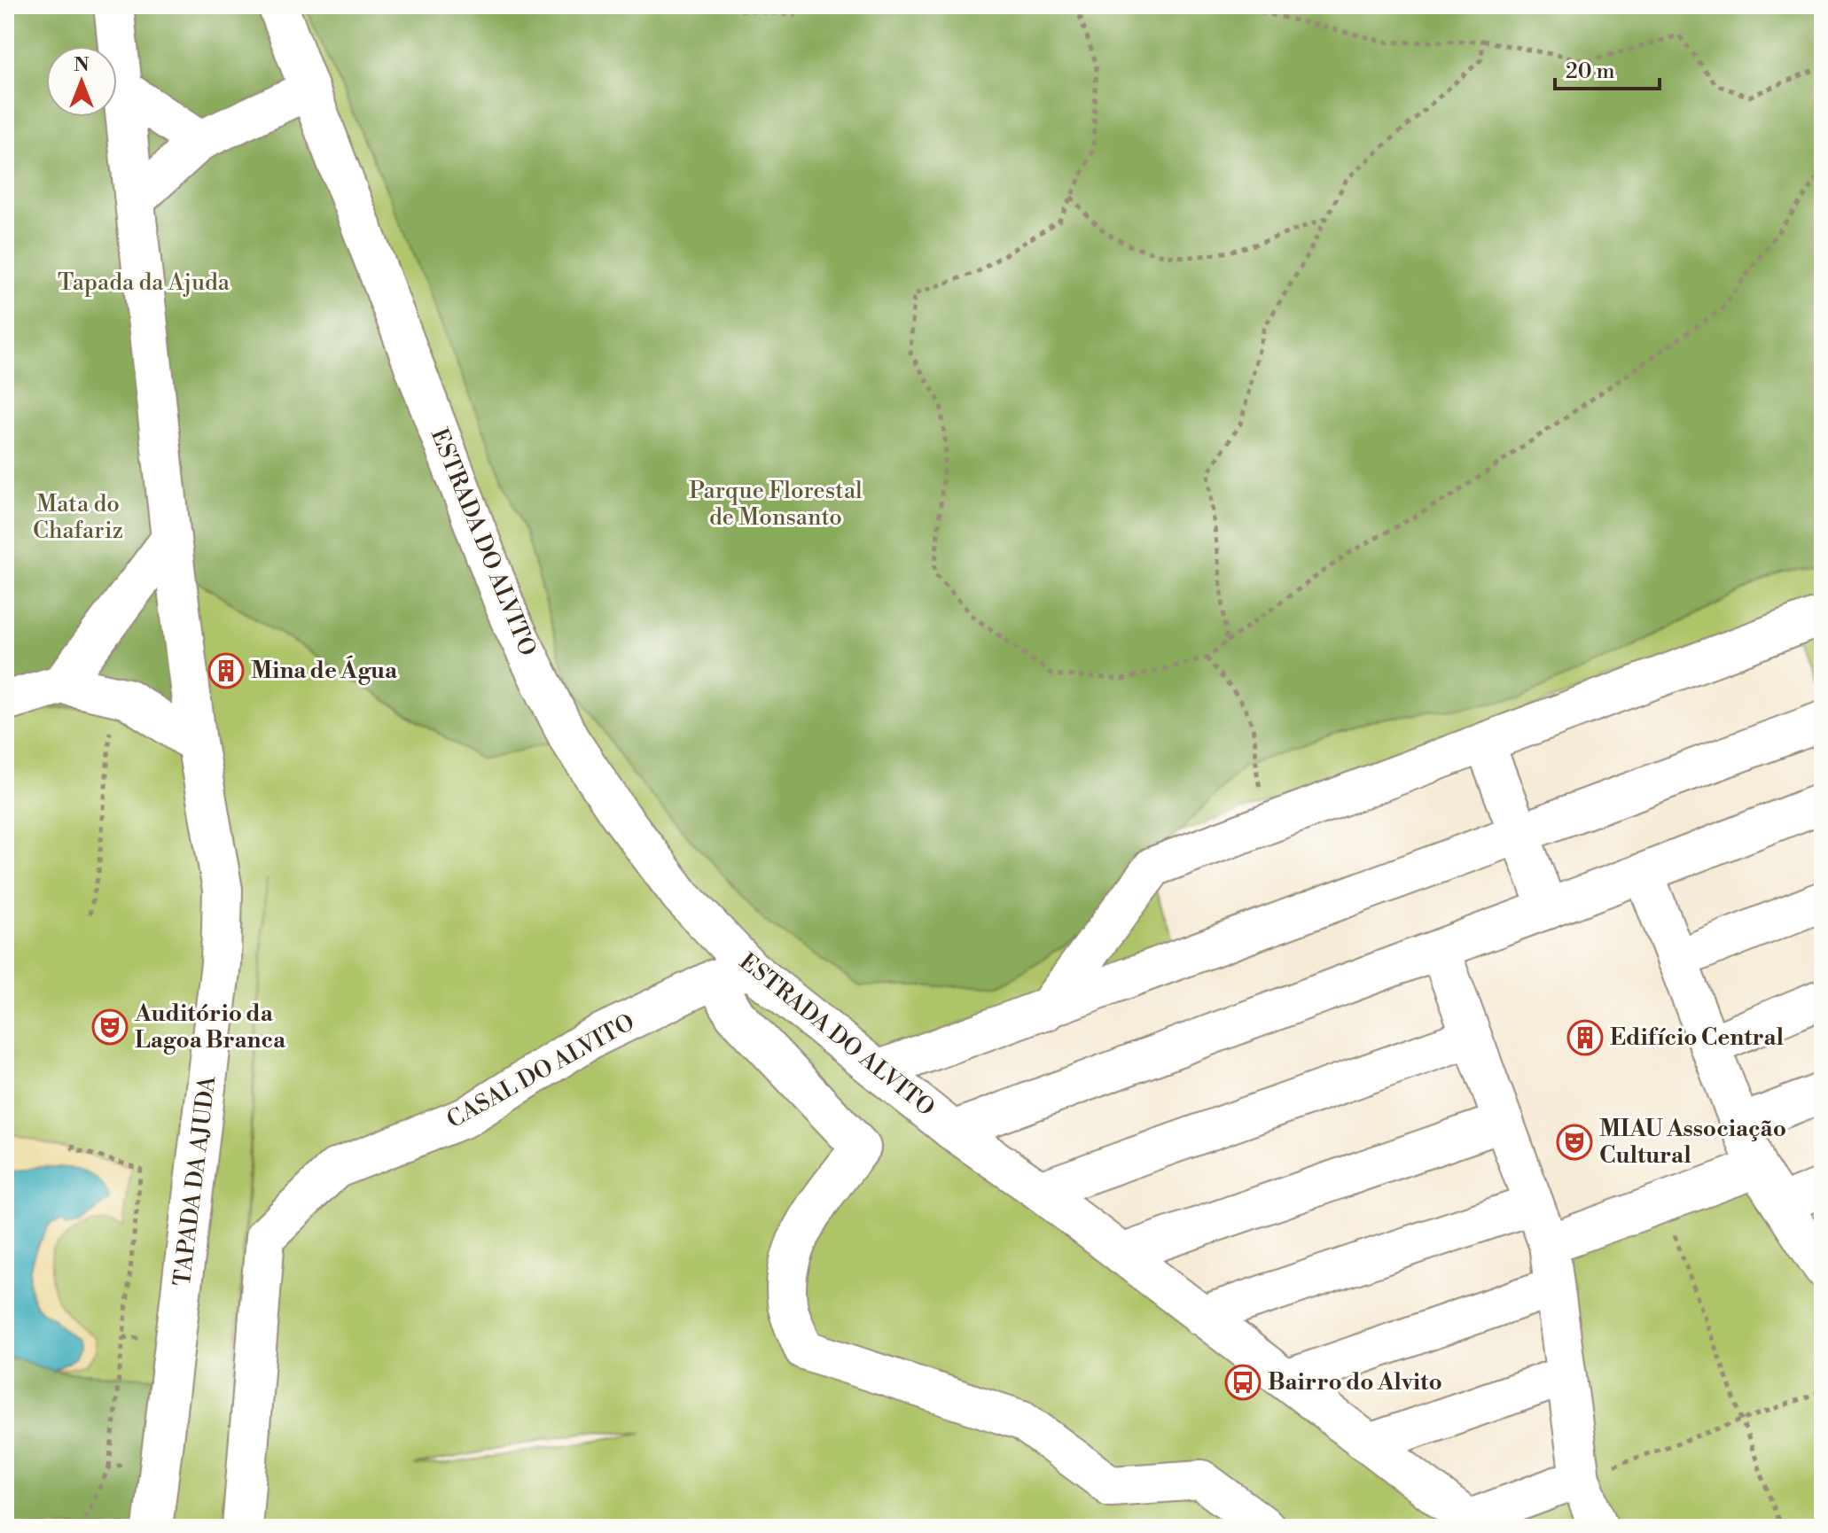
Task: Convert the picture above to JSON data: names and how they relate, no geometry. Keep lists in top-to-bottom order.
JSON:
{
  "streets": {
    "street": ["ESTRADA DO ALVITO", "CASAL DO ALVITO", "TAPADA DA AJUDA"]
  },
  "crossings": [
    ["ESTRADA DO ALVITO", "CASAL DO ALVITO"]
  ],
  "parks": ["Tapada da Ajuda", "Parque Florestal de Monsanto", "Mata do Chafariz"],
  "places": {
    "building": ["Mina de Água", "Edifício Central"],
    "theatre": ["Auditório da Lagoa Branca", "MIAU Associação Cultural"],
    "bus stop": ["Bairro do Alvito"]
  },
  "scale_bar": "20 m",
  "north": "top"
}
